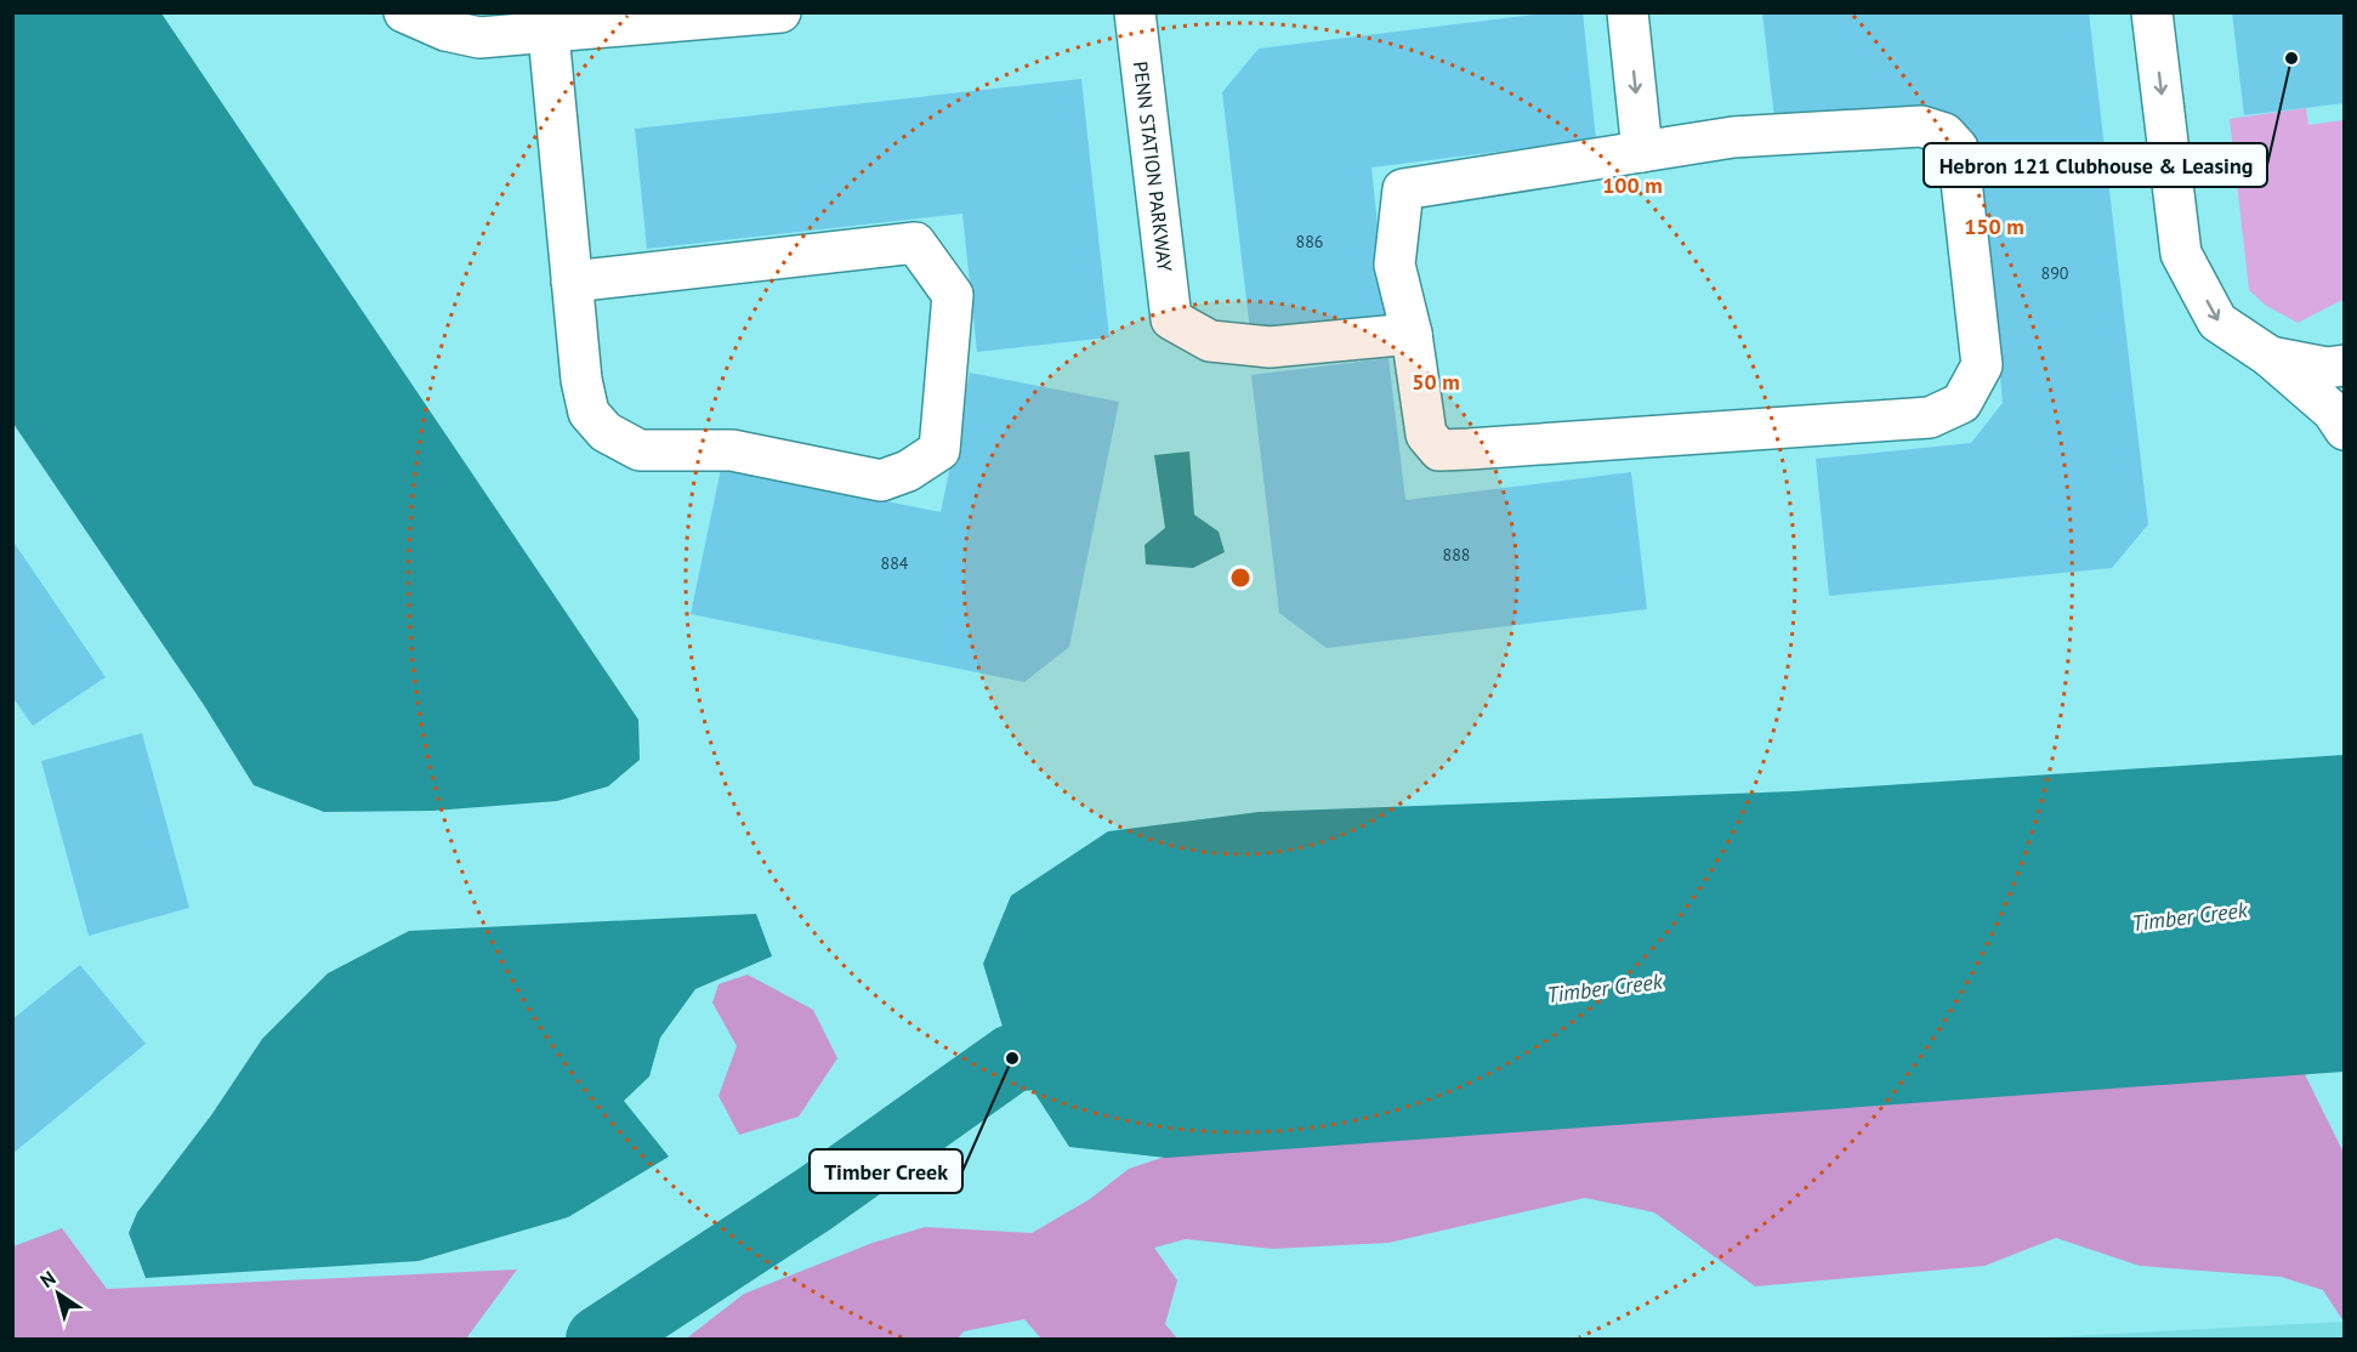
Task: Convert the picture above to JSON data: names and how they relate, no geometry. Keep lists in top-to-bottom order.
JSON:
{
  "streets": {
    "street": ["PENN STATION PARKWAY"]
  },
  "water": ["Timber Creek"],
  "places": ["Hebron 121 Clubhouse & Leasing", "Timber Creek"],
  "house_numbers": [
    "886",
    "890",
    "888",
    "884"
  ],
  "north": "top left",
  "rings": ["100 m", "150 m", "50 m"]
}
